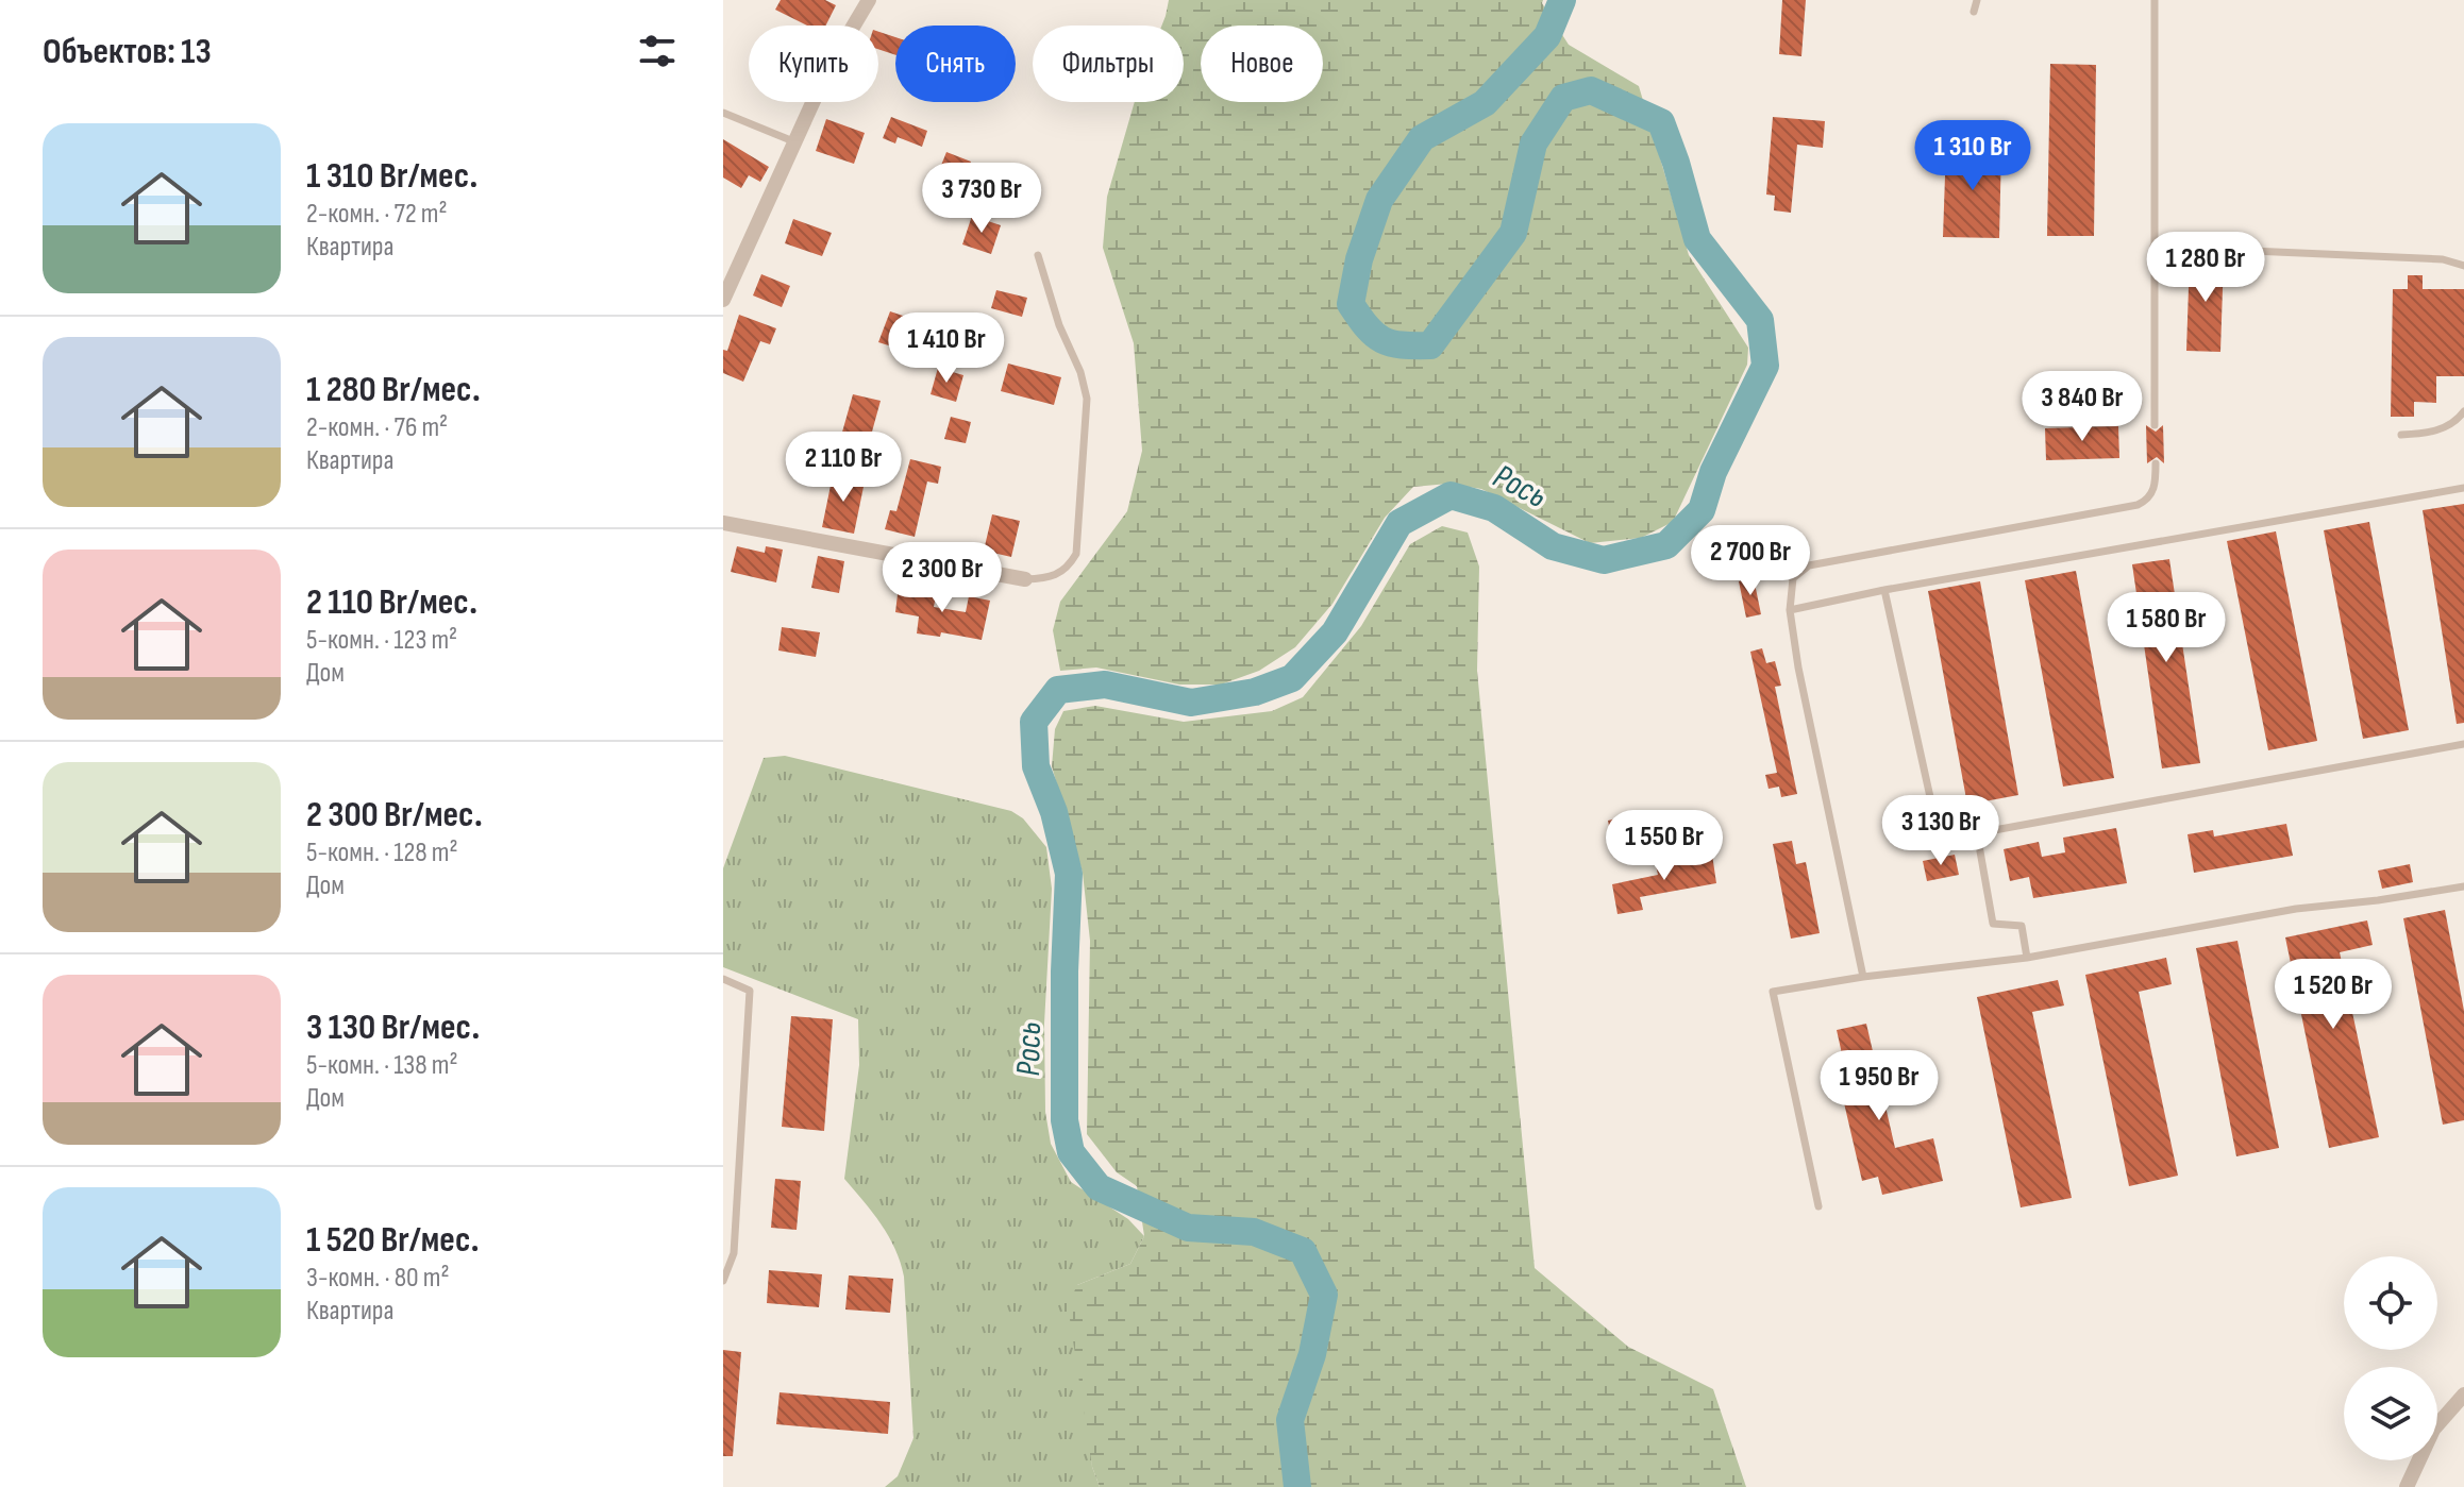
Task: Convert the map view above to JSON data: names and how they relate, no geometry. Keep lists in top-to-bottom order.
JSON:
{
  "water": ["Рось"],
  "page": {
    "heading": "Объектов: 13",
    "chip": [
      "Купить",
      "Снять",
      "Фильтры",
      "Новое"
    ],
    "list": [
      {
        "name": "1 310 Br/мес.",
        "note": "2-комн. · 72 m² · Квартира"
      },
      {
        "name": "1 280 Br/мес.",
        "note": "2-комн. · 76 m² · Квартира"
      },
      {
        "name": "2 110 Br/мес.",
        "note": "5-комн. · 123 m² · Дом"
      },
      {
        "name": "2 300 Br/мес.",
        "note": "5-комн. · 128 m² · Дом"
      },
      {
        "name": "3 130 Br/мес.",
        "note": "5-комн. · 138 m² · Дом"
      },
      {
        "name": "1 520 Br/мес.",
        "note": "3-комн. · 80 m² · Квартира"
      }
    ],
    "price": [
      "1 310 Br",
      "3 730 Br",
      "1 280 Br",
      "1 410 Br",
      "3 840 Br",
      "2 110 Br",
      "2 700 Br",
      "2 300 Br",
      "1 580 Br",
      "3 130 Br",
      "1 550 Br",
      "1 520 Br",
      "1 950 Br"
    ]
  }
}
